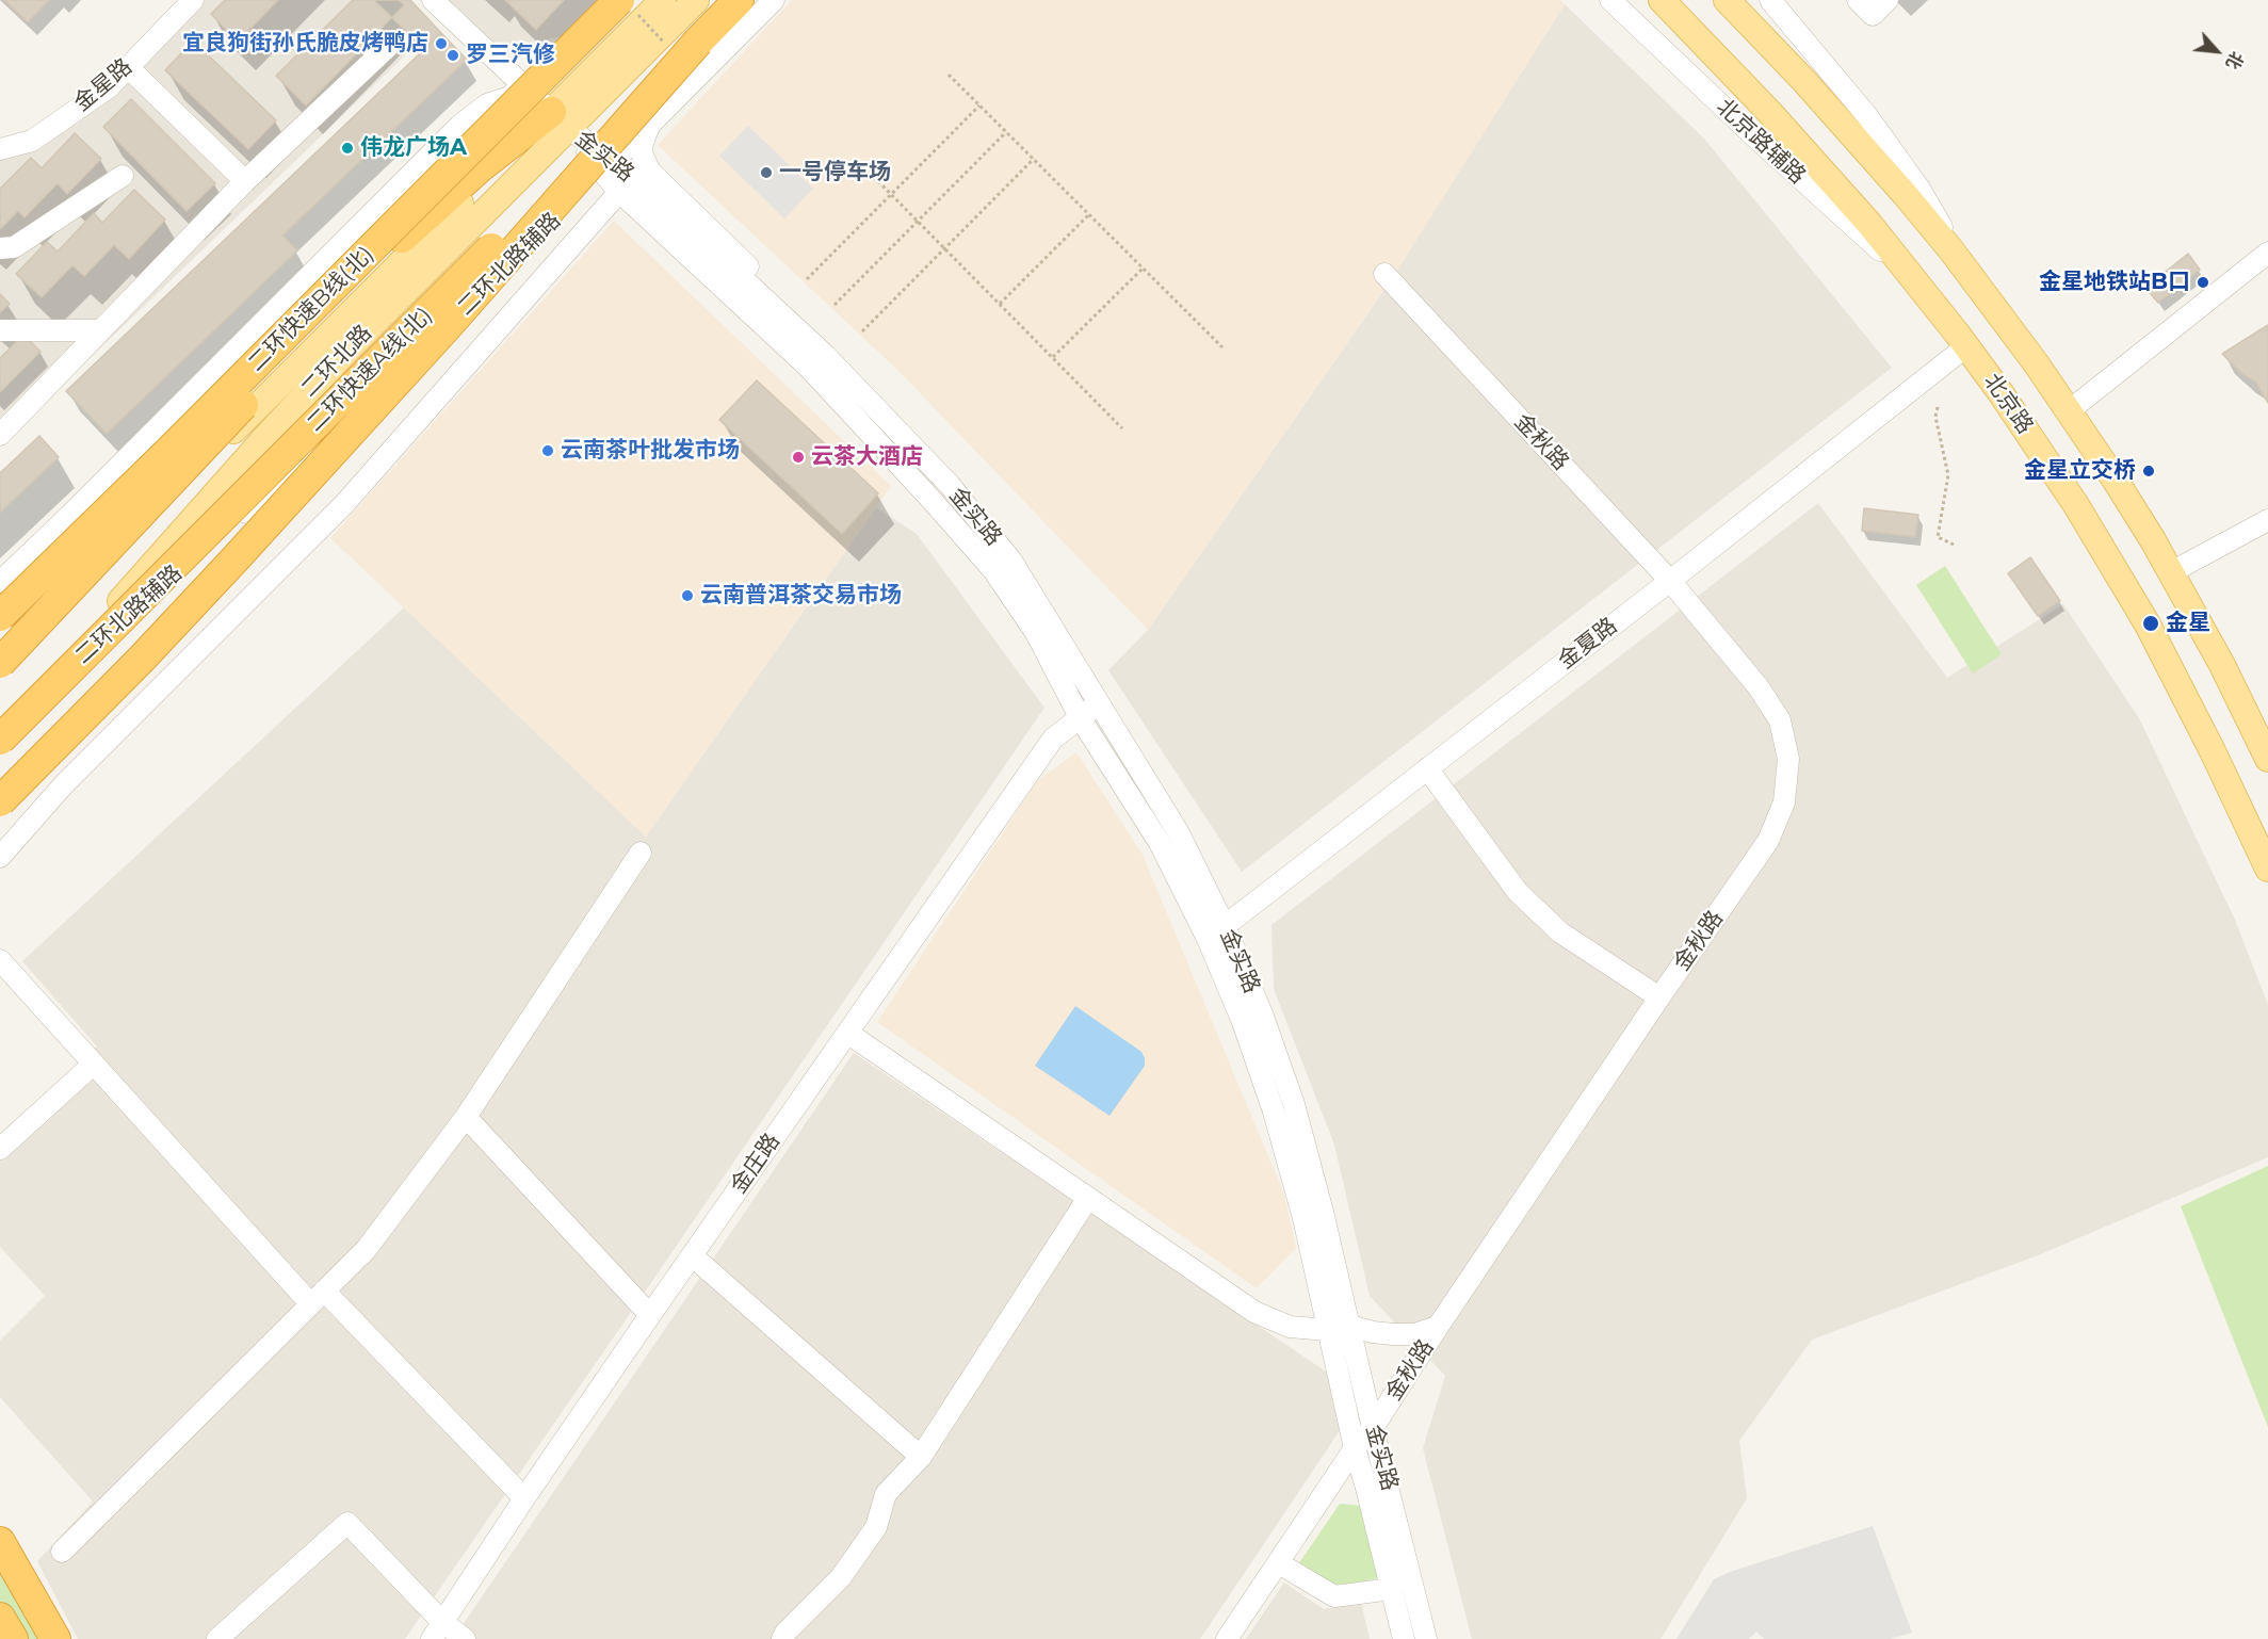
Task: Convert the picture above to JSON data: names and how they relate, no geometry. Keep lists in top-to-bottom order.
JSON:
{
  "streets": {
    "highway": ["二环快速B线(北)", "二环快速A线(北)"],
    "main road": ["二环北路", "北京路"],
    "street": [
      "金星路",
      "北京路辅路",
      "金实路",
      "二环北路辅路",
      "金秋路",
      "金夏路",
      "金庄路"
    ]
  },
  "crossings": [
    ["北京路辅路", "北京路"],
    ["金实路", "二环北路辅路"],
    ["金实路", "二环北路"],
    ["金实路", "金秋路"],
    ["金实路", "金夏路"],
    ["金实路", "金庄路"],
    ["二环北路辅路", "二环北路"],
    ["二环北路辅路", "二环快速A线(北)"],
    ["二环北路", "二环快速A线(北)"],
    ["北京路", "金夏路"],
    ["金秋路", "金夏路"]
  ],
  "places": [
    "宜良狗街孙氏脆皮烤鸭店",
    "罗三汽修",
    "伟龙广场A",
    "一号停车场",
    "金星地铁站B口",
    "云南茶叶批发市场",
    "云茶大酒店",
    "金星立交桥",
    "云南普洱茶交易市场",
    "金星"
  ],
  "north": "bottom right"
}
